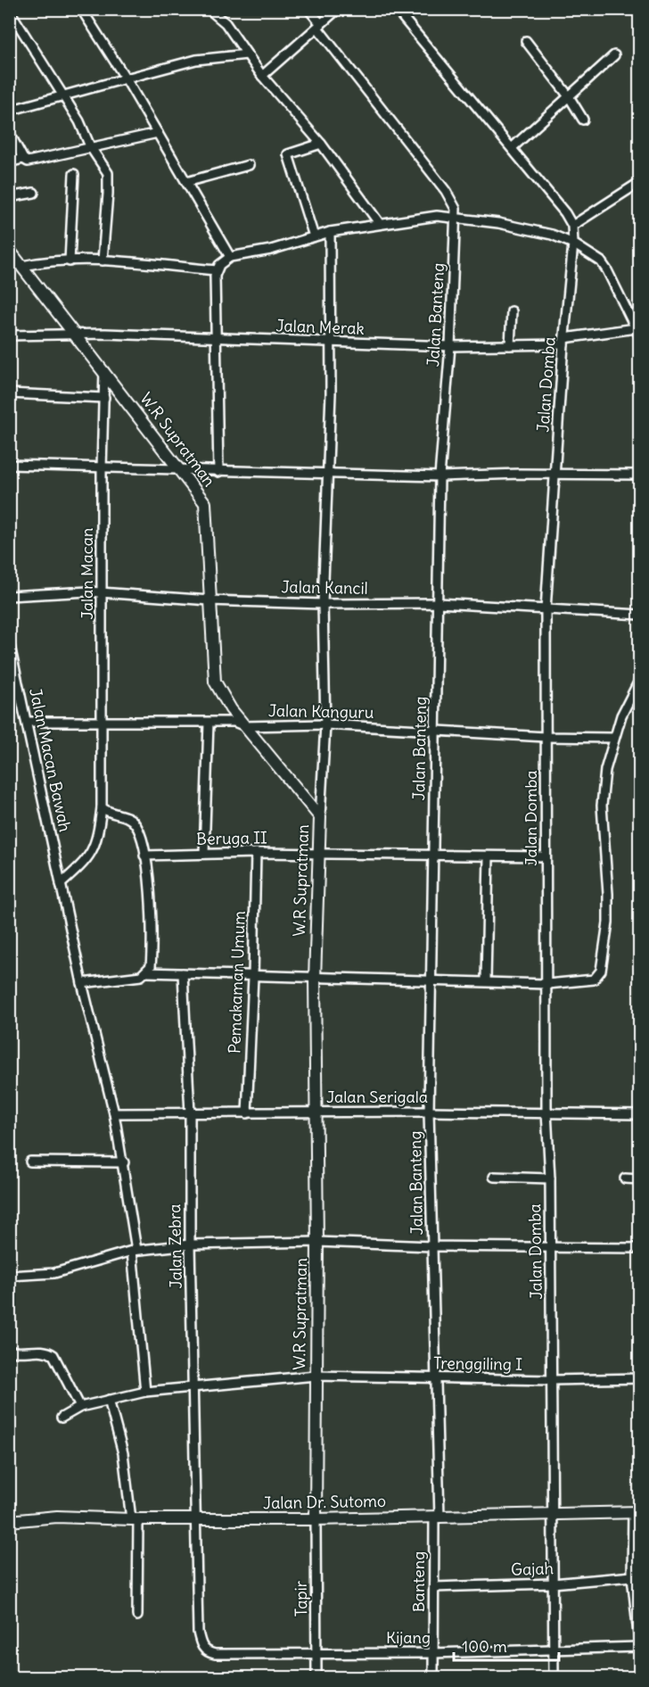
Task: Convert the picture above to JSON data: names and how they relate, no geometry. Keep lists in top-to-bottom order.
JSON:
{
  "streets": {
    "street": [
      "Jalan Banteng",
      "Jalan Merak",
      "Jalan Domba",
      "W.R Supratman",
      "Jalan Macan",
      "Jalan Kancil",
      "Jalan Kanguru",
      "Jalan Macan Bawah",
      "Beruga II",
      "Pemakaman Umum",
      "Jalan Serigala",
      "Jalan Zebra",
      "Trenggiling I",
      "Jalan Dr. Sutomo",
      "Gajah",
      "Banteng",
      "Tapir",
      "Kijang"
    ]
  },
  "crossings": [
    ["Jalan Banteng", "Jalan Merak"],
    ["Jalan Banteng", "Jalan Kancil"],
    ["Jalan Banteng", "Jalan Kanguru"],
    ["Jalan Banteng", "Beruga II"],
    ["Jalan Banteng", "Jalan Serigala"],
    ["Jalan Banteng", "Trenggiling I"],
    ["Jalan Banteng", "Jalan Dr. Sutomo"],
    ["Jalan Banteng", "Banteng"],
    ["Jalan Merak", "Jalan Domba"],
    ["Jalan Merak", "W.R Supratman"],
    ["Jalan Domba", "Jalan Kancil"],
    ["Jalan Domba", "Jalan Kanguru"],
    ["Jalan Domba", "Beruga II"],
    ["Jalan Domba", "Jalan Serigala"],
    ["Jalan Domba", "Trenggiling I"],
    ["Jalan Domba", "Jalan Dr. Sutomo"],
    ["Jalan Domba", "Gajah"],
    ["Jalan Domba", "Kijang"],
    ["W.R Supratman", "Jalan Macan"],
    ["W.R Supratman", "Jalan Kancil"],
    ["W.R Supratman", "Jalan Kanguru"],
    ["W.R Supratman", "Beruga II"],
    ["W.R Supratman", "Jalan Serigala"],
    ["W.R Supratman", "Trenggiling I"],
    ["W.R Supratman", "Jalan Dr. Sutomo"],
    ["W.R Supratman", "Tapir"],
    ["Jalan Macan", "Jalan Kancil"],
    ["Jalan Macan", "Jalan Kanguru"],
    ["Jalan Macan", "Jalan Macan Bawah"],
    ["Jalan Kanguru", "Jalan Macan Bawah"],
    ["Jalan Macan Bawah", "Jalan Serigala"],
    ["Jalan Macan Bawah", "Trenggiling I"],
    ["Beruga II", "Pemakaman Umum"],
    ["Pemakaman Umum", "Jalan Serigala"],
    ["Jalan Serigala", "Jalan Zebra"],
    ["Jalan Zebra", "Trenggiling I"],
    ["Jalan Zebra", "Jalan Dr. Sutomo"],
    ["Jalan Zebra", "Kijang"],
    ["Jalan Dr. Sutomo", "Banteng"],
    ["Jalan Dr. Sutomo", "Tapir"],
    ["Gajah", "Banteng"],
    ["Banteng", "Kijang"],
    ["Tapir", "Kijang"]
  ],
  "scale_bar": "100 m"
}
